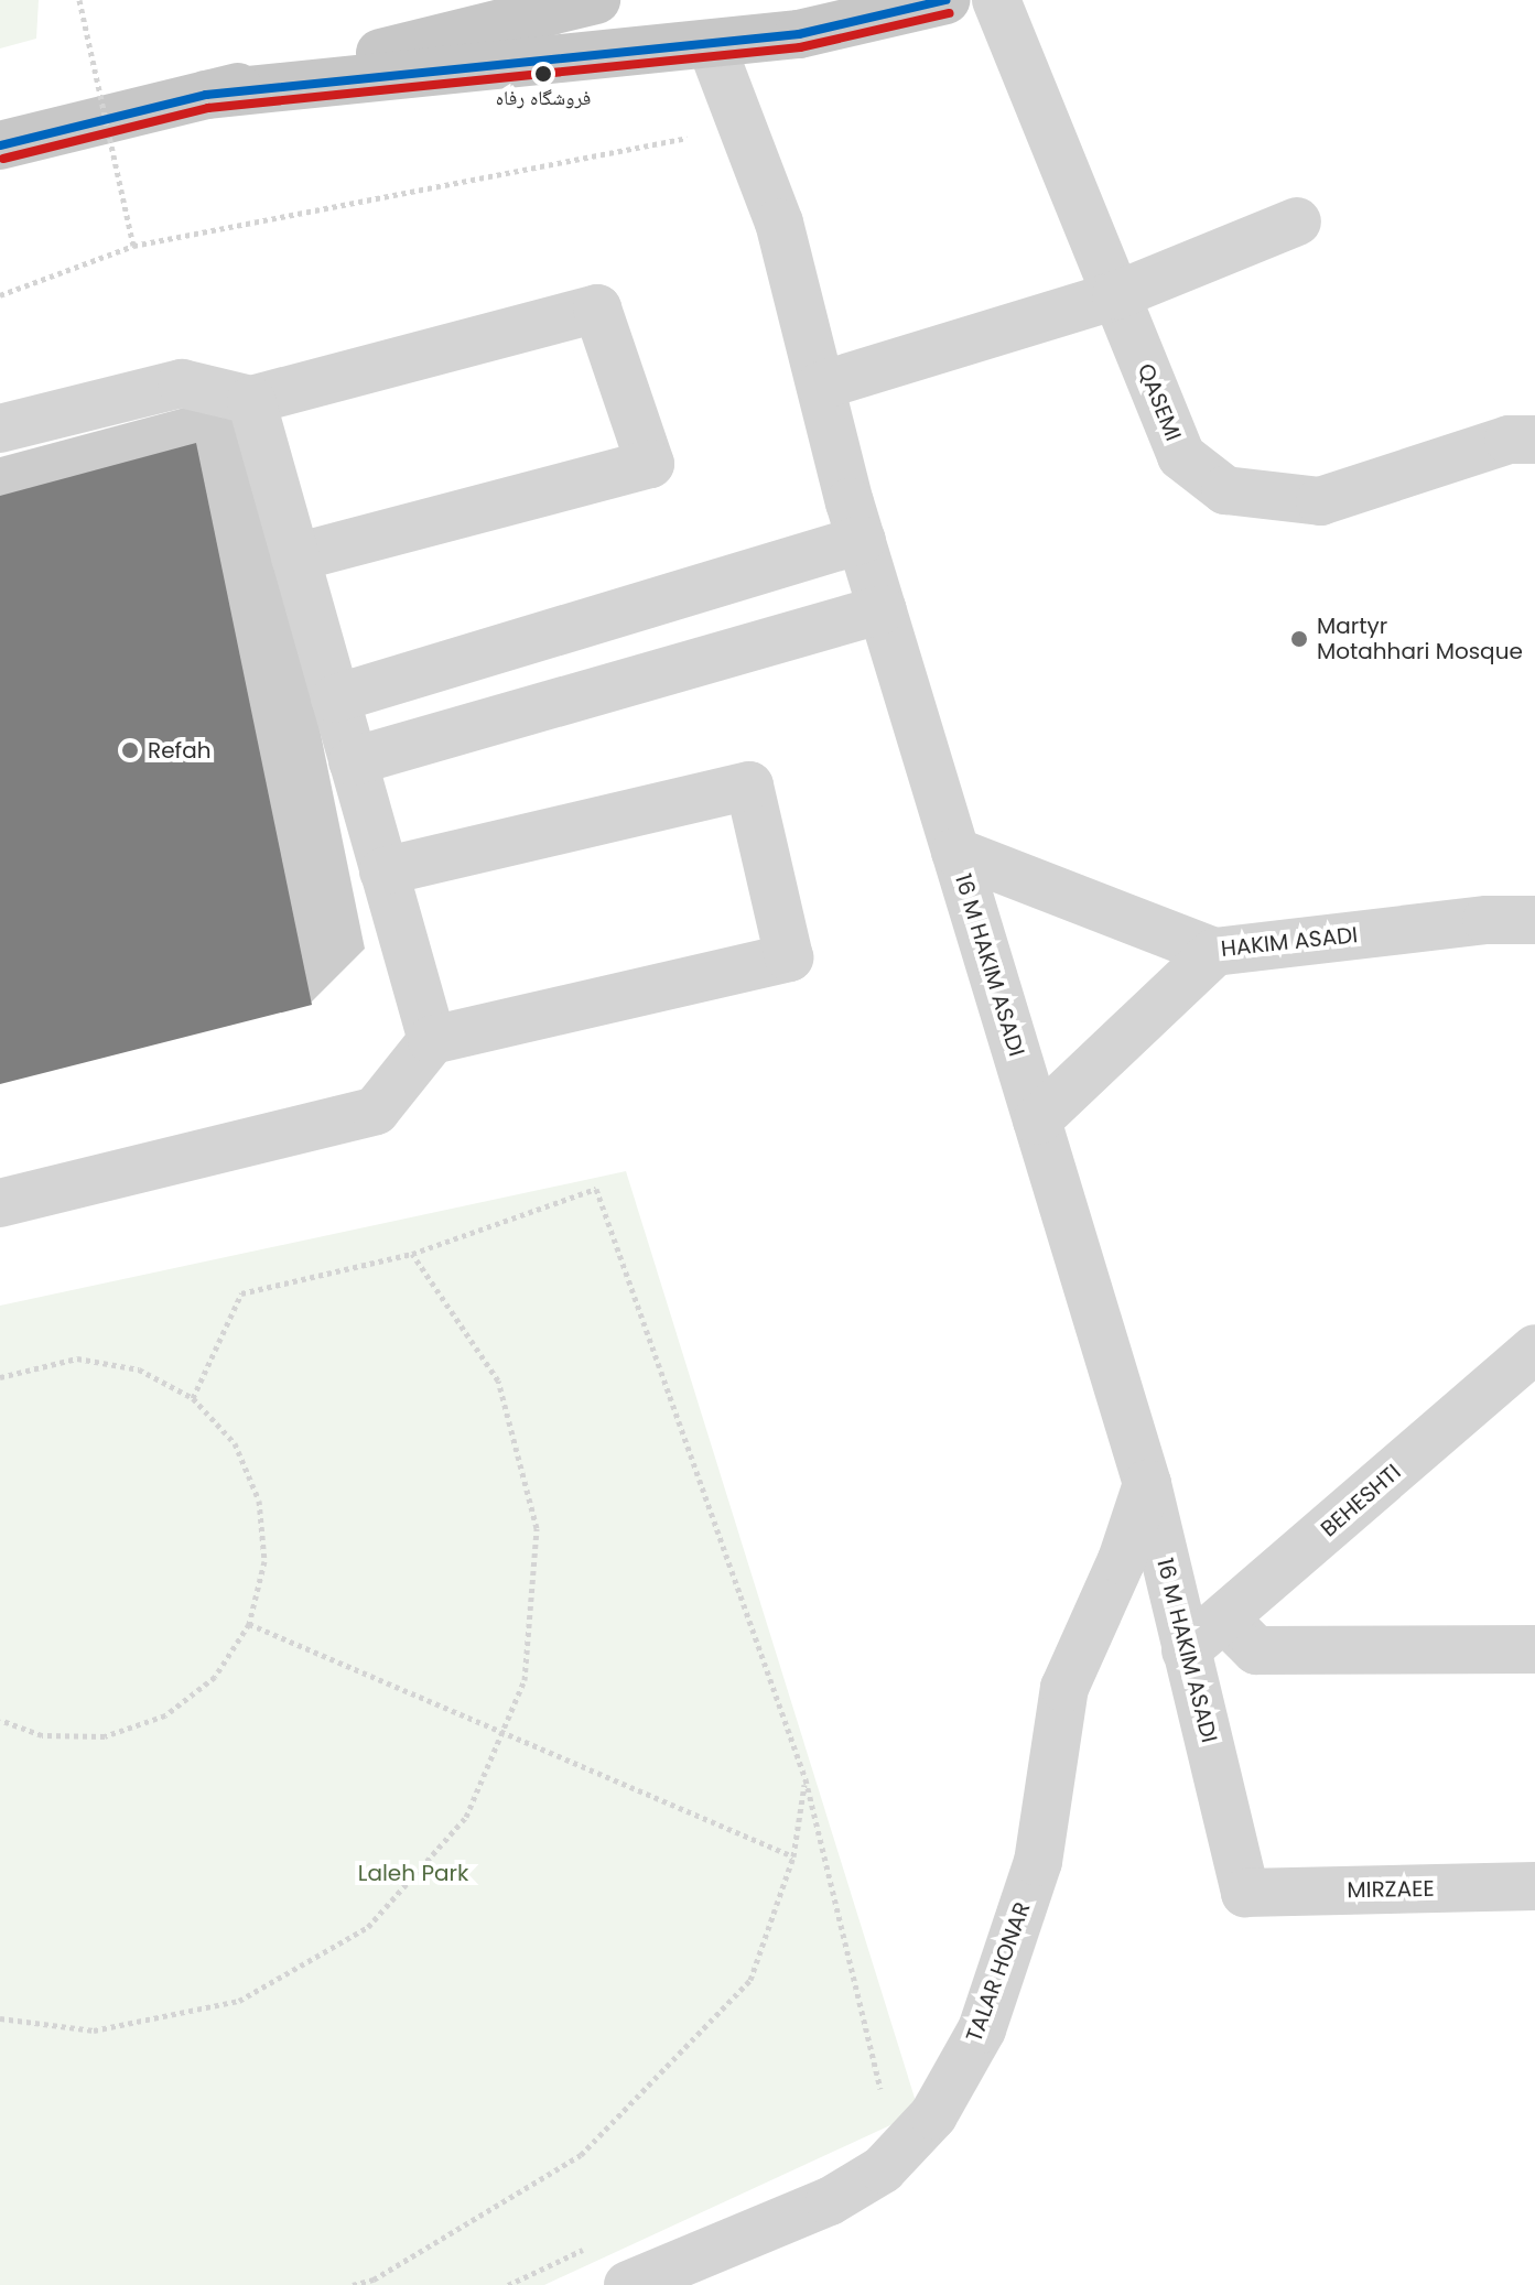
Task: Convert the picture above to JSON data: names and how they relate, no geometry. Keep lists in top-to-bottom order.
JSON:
{
  "streets": {
    "street": [
      "QASEMI",
      "HAKIM ASADI",
      "16 M HAKIM ASADI",
      "BEHESHTI",
      "MIRZAEE",
      "TALAR HONAR"
    ]
  },
  "crossings": [
    ["HAKIM ASADI", "16 M HAKIM ASADI"],
    ["16 M HAKIM ASADI", "BEHESHTI"],
    ["16 M HAKIM ASADI", "MIRZAEE"],
    ["16 M HAKIM ASADI", "TALAR HONAR"]
  ],
  "parks": ["Laleh Park"],
  "places": ["فروشگاه رفاه", "Martyr Motahhari Mosque", "Refah"]
}
